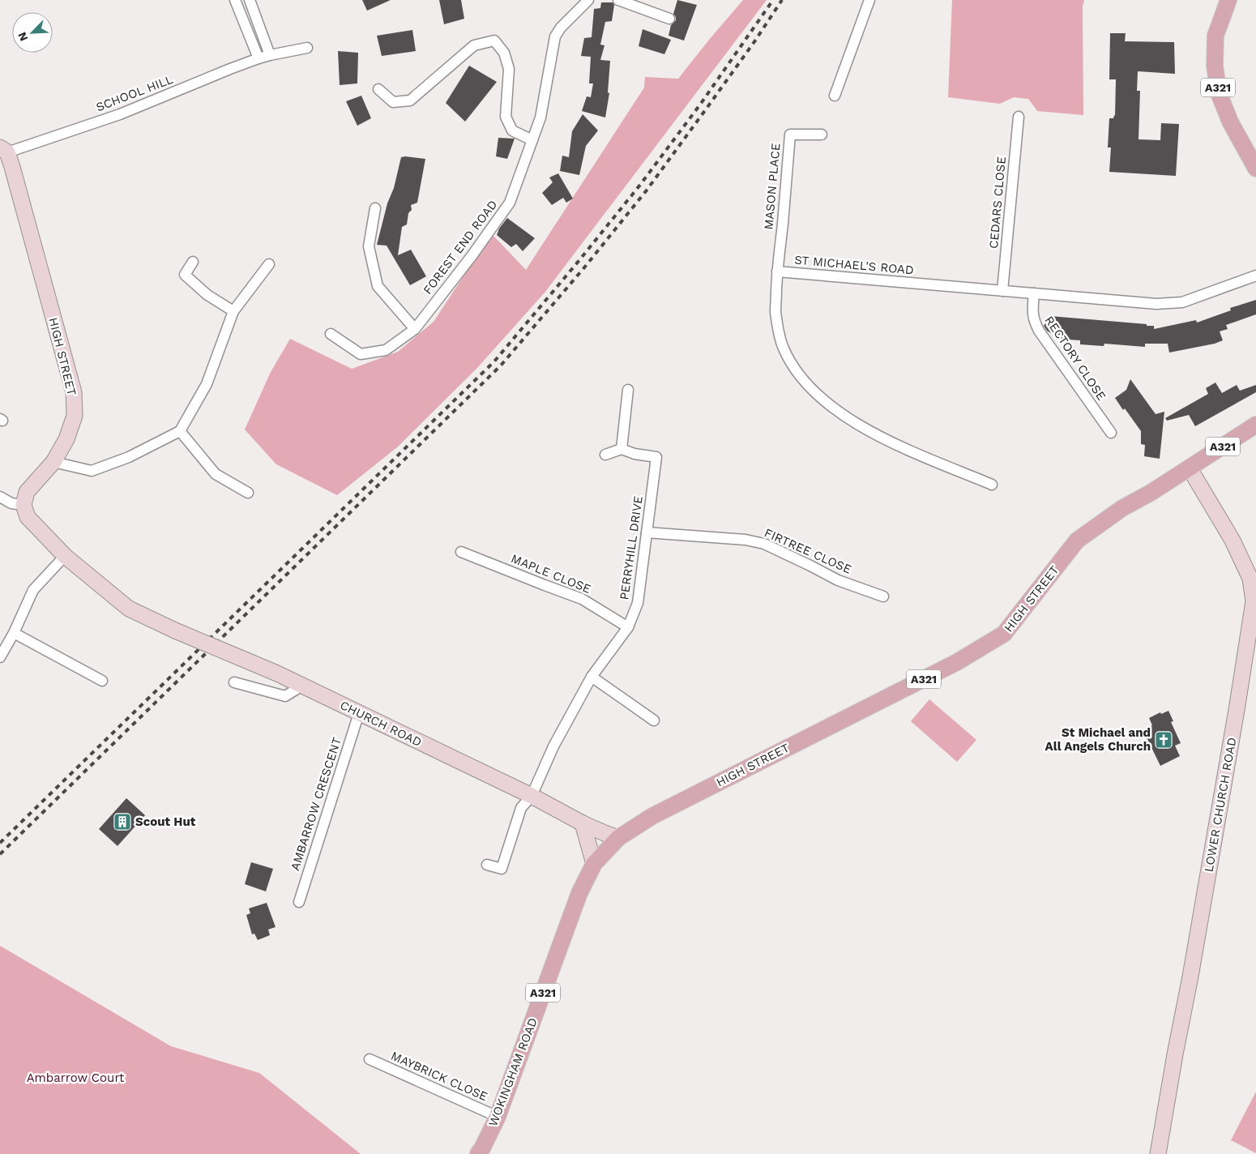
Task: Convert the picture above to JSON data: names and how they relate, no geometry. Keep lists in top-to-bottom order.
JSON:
{
  "streets": {
    "main road": ["A321", "HIGH STREET", "WOKINGHAM ROAD"],
    "street": [
      "SCHOOL HILL",
      "MASON PLACE",
      "CEDARS CLOSE",
      "FOREST END ROAD",
      "ST MICHAEL'S ROAD",
      "RECTORY CLOSE",
      "PERRYHILL DRIVE",
      "FIRTREE CLOSE",
      "MAPLE CLOSE",
      "CHURCH ROAD",
      "AMBARROW CRESCENT",
      "LOWER CHURCH ROAD",
      "MAYBRICK CLOSE"
    ]
  },
  "crossings": [
    ["SCHOOL HILL", "HIGH STREET"],
    ["MASON PLACE", "ST MICHAEL'S ROAD"],
    ["CEDARS CLOSE", "ST MICHAEL'S ROAD"],
    ["ST MICHAEL'S ROAD", "RECTORY CLOSE"],
    ["HIGH STREET", "CHURCH ROAD"],
    ["HIGH STREET", "LOWER CHURCH ROAD"],
    ["HIGH STREET", "WOKINGHAM ROAD"],
    ["PERRYHILL DRIVE", "FIRTREE CLOSE"],
    ["PERRYHILL DRIVE", "MAPLE CLOSE"],
    ["PERRYHILL DRIVE", "CHURCH ROAD"],
    ["CHURCH ROAD", "AMBARROW CRESCENT"],
    ["CHURCH ROAD", "WOKINGHAM ROAD"],
    ["WOKINGHAM ROAD", "MAYBRICK CLOSE"]
  ],
  "parks": ["Ambarrow Court"],
  "places": {
    "church": ["St Michael and All Angels Church"],
    "building": ["Scout Hut"]
  },
  "north": "bottom left"
}
